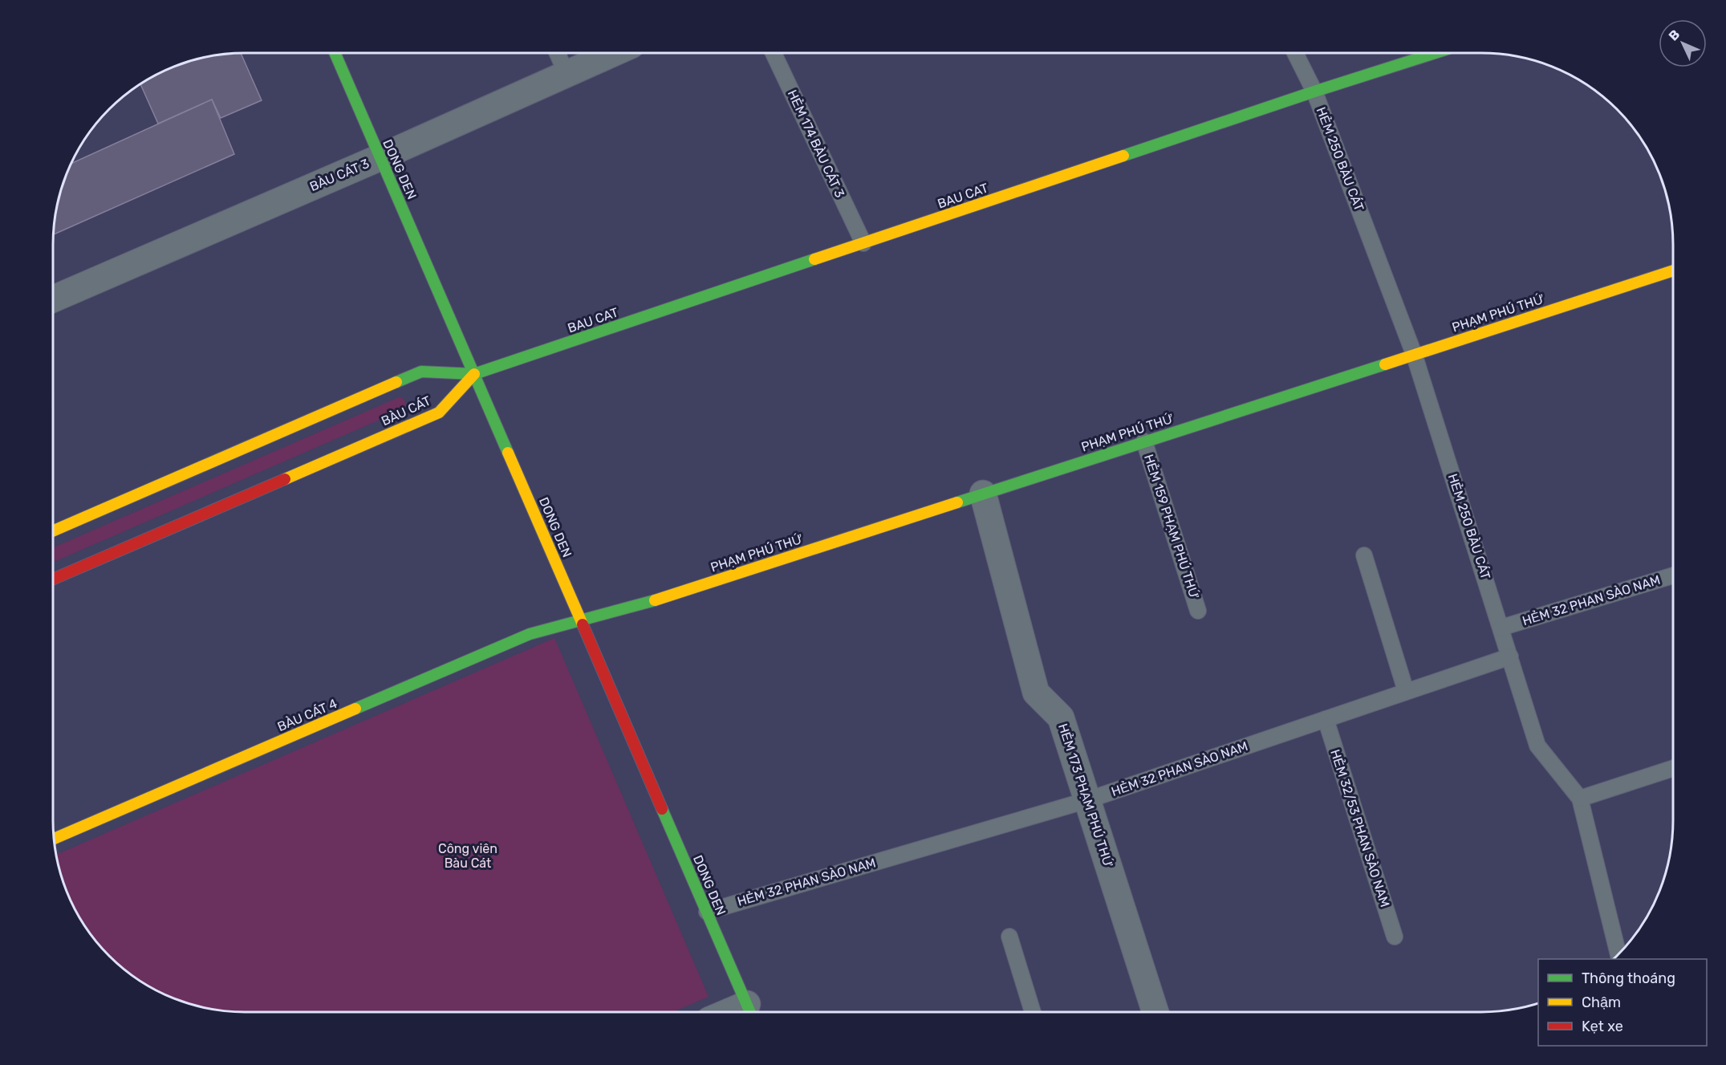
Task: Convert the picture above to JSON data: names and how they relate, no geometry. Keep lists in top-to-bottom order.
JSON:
{
  "streets": {
    "street": [
      "DONG DEN",
      "BÀU CÁT 3",
      "BAU CAT",
      "PHẠM PHÚ THỨ",
      "BÀU CÁT",
      "BÀU CÁT 4",
      "HẺM 173 PHẠM PHÚ THỨ"
    ],
    "lane": [
      "HẺM 174 BÀU CÁT 3",
      "HẺM 250 BÀU CÁT",
      "HẺM 159 PHẠM PHÚ THỨ",
      "HẺM 32 PHAN SÀO NAM",
      "HẺM 32/53 PHAN SÀO NAM"
    ]
  },
  "crossings": [
    ["HẺM 174 BÀU CÁT 3", "BAU CAT"],
    ["HẺM 250 BÀU CÁT", "BAU CAT"],
    ["HẺM 250 BÀU CÁT", "PHẠM PHÚ THỨ"],
    ["HẺM 250 BÀU CÁT", "HẺM 32 PHAN SÀO NAM"],
    ["DONG DEN", "BÀU CÁT 3"],
    ["DONG DEN", "BAU CAT"],
    ["DONG DEN", "PHẠM PHÚ THỨ"],
    ["DONG DEN", "BÀU CÁT"],
    ["DONG DEN", "HẺM 32 PHAN SÀO NAM"],
    ["DONG DEN", "BÀU CÁT 4"],
    ["BAU CAT", "BÀU CÁT"],
    ["PHẠM PHÚ THỨ", "HẺM 159 PHẠM PHÚ THỨ"],
    ["PHẠM PHÚ THỨ", "BÀU CÁT 4"],
    ["PHẠM PHÚ THỨ", "HẺM 173 PHẠM PHÚ THỨ"],
    ["HẺM 32 PHAN SÀO NAM", "HẺM 173 PHẠM PHÚ THỨ"],
    ["HẺM 32 PHAN SÀO NAM", "HẺM 32/53 PHAN SÀO NAM"]
  ],
  "parks": ["Công viên Bàu Cát"],
  "legend": ["Thông thoáng", "Chậm", "Kẹt xe"],
  "north": "top left"
}
